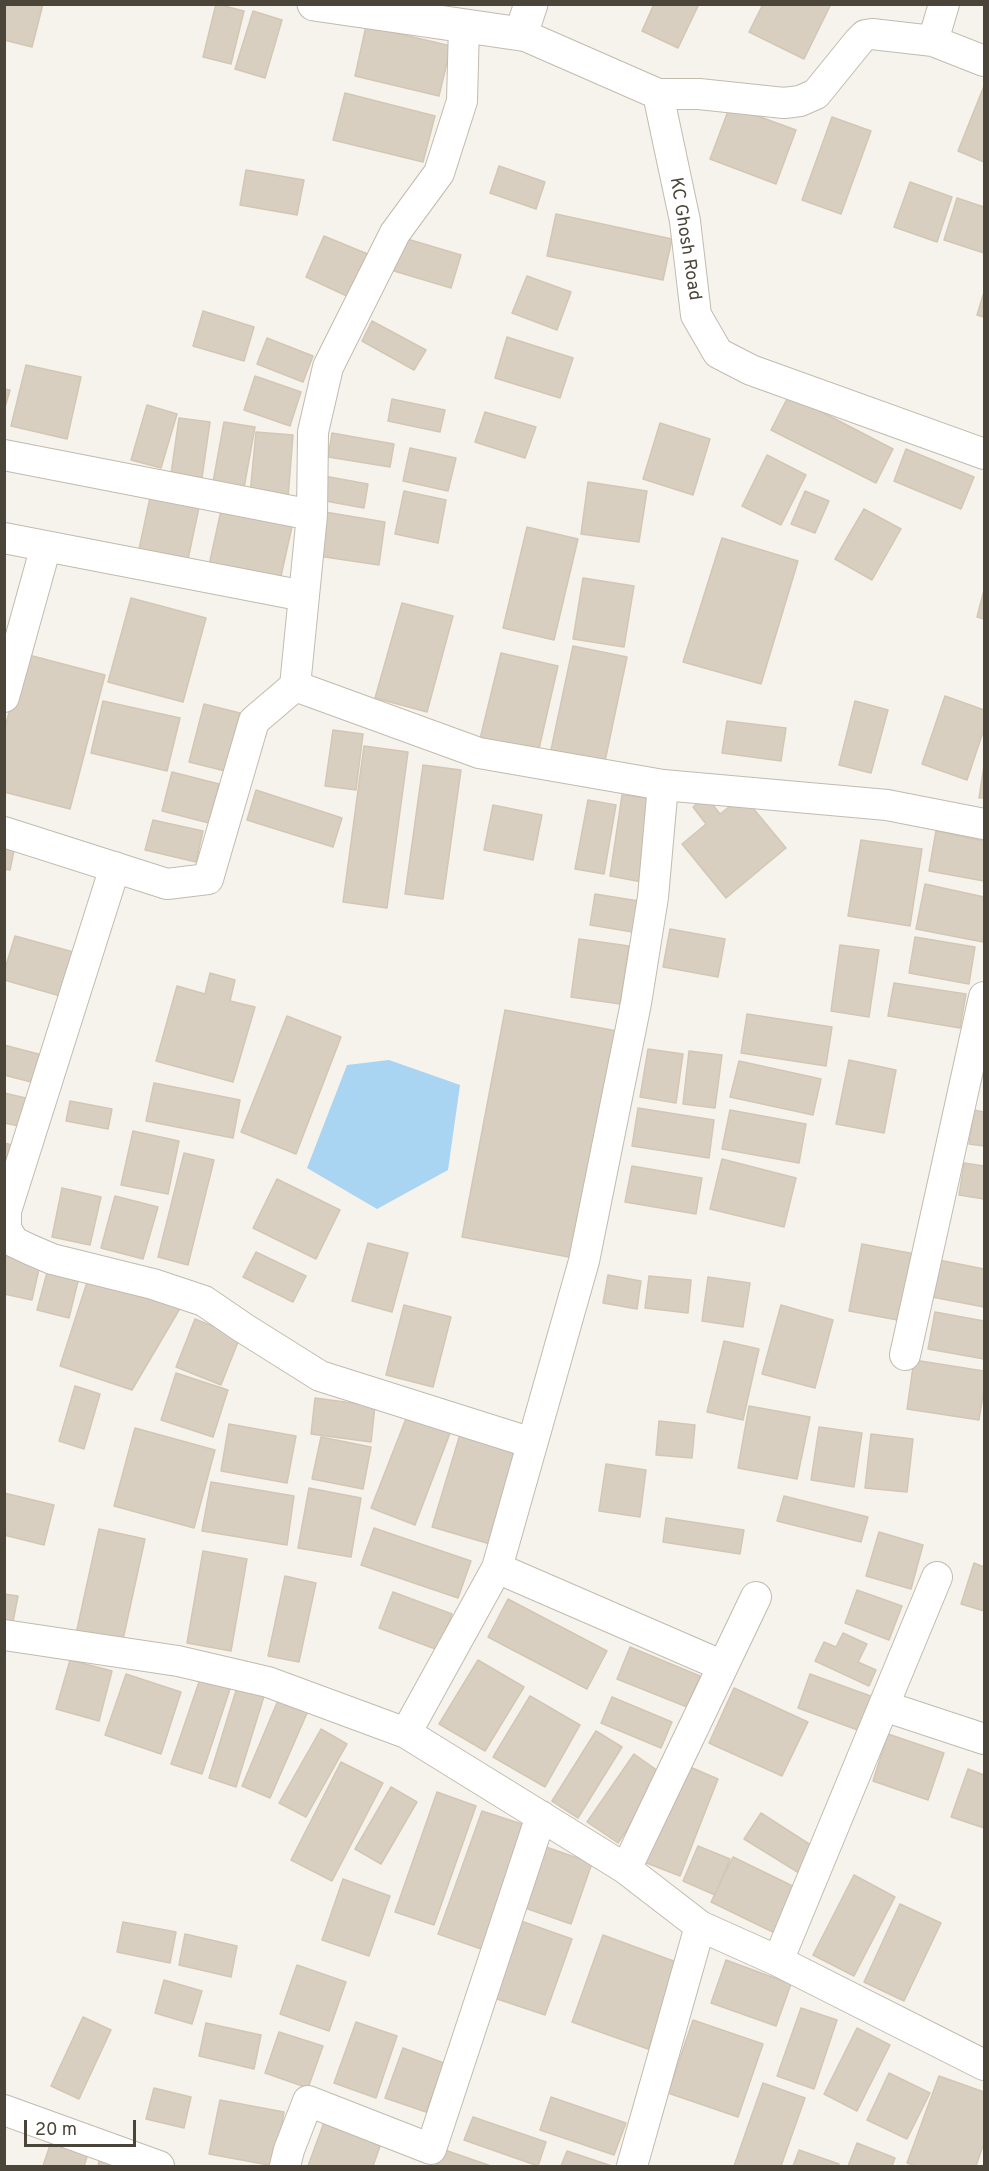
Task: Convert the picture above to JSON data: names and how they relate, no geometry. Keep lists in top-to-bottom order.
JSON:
{
  "streets": {
    "street": ["KC Ghosh Road"]
  },
  "scale_bar": "20 m"
}
